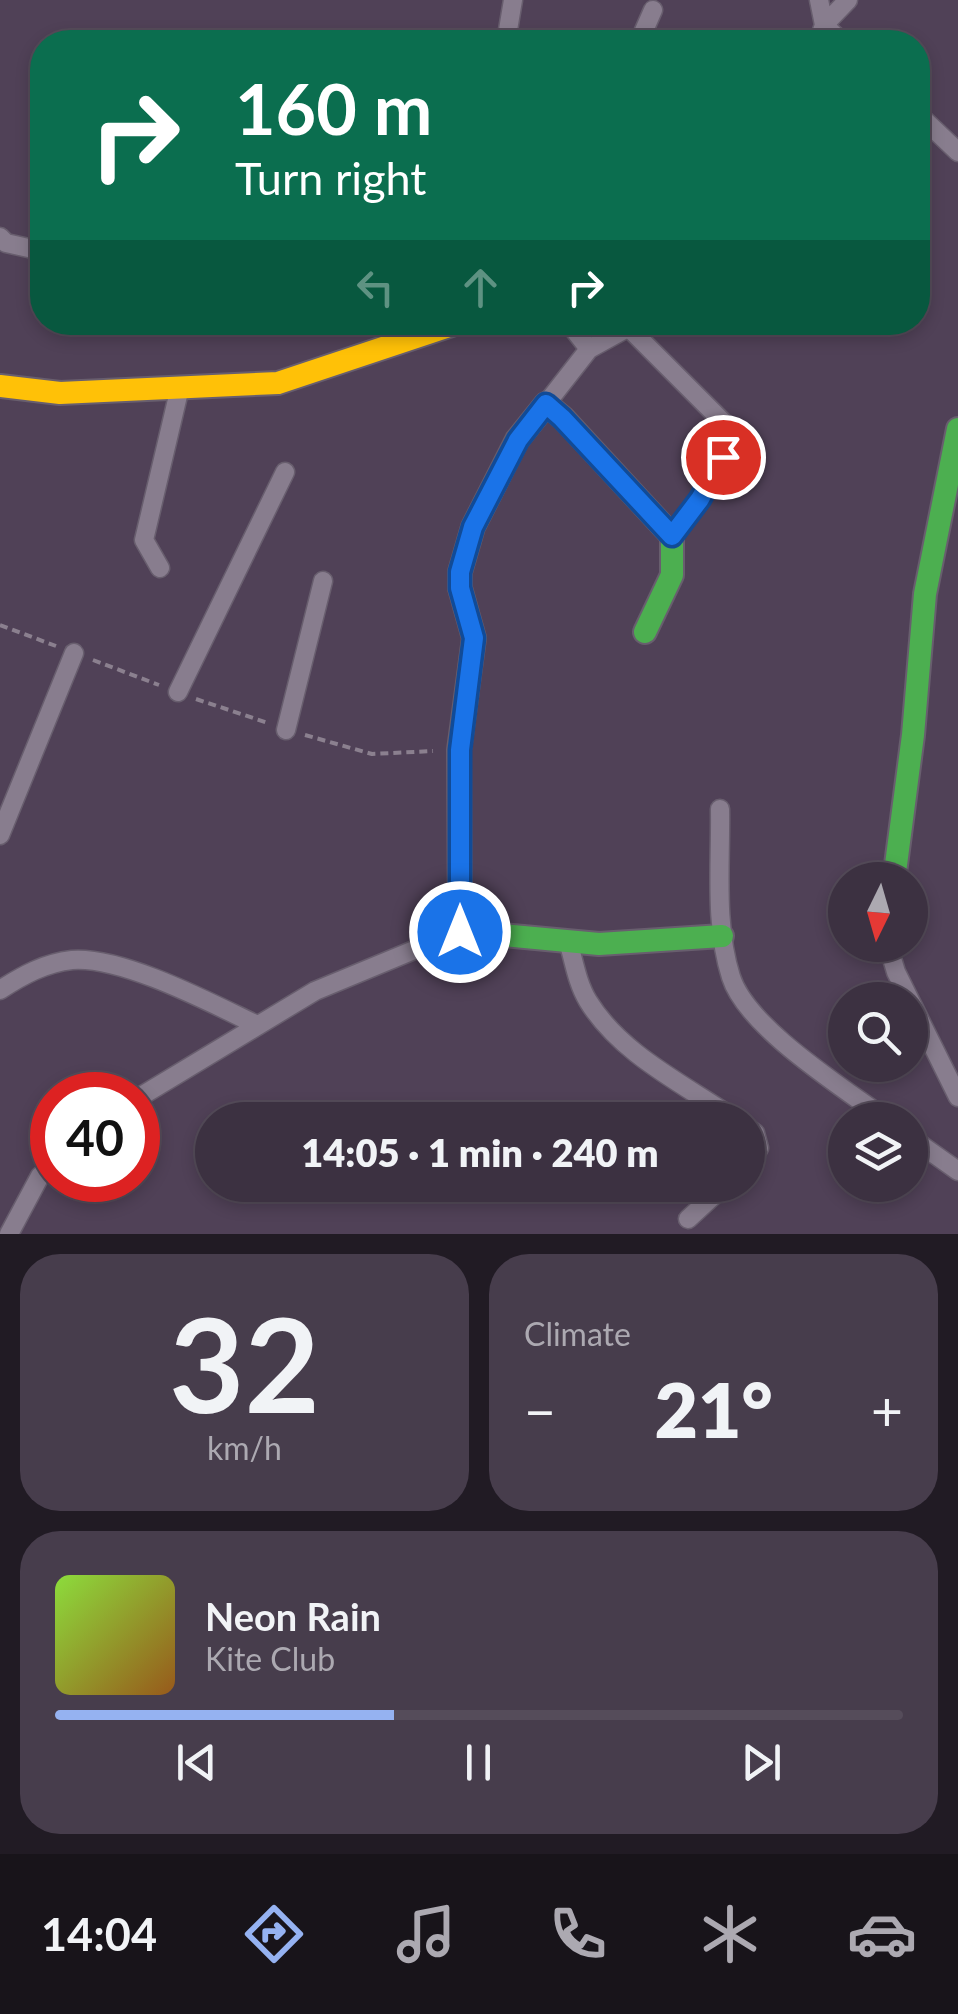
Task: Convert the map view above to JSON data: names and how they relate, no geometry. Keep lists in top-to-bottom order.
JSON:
{
  "north": "bottom",
  "page": {
    "turn": ["160 m", "Turn right"],
    "limit": "40",
    "trip": "14:05 · 1 min · 240 m",
    "tile": [
      ["32", "km/h"],
      "Climate"
    ],
    "heat": ["−", "21°", "+"],
    "song": ["Neon Rain", "Kite Club"],
    "tabs": "14:04"
  }
}
